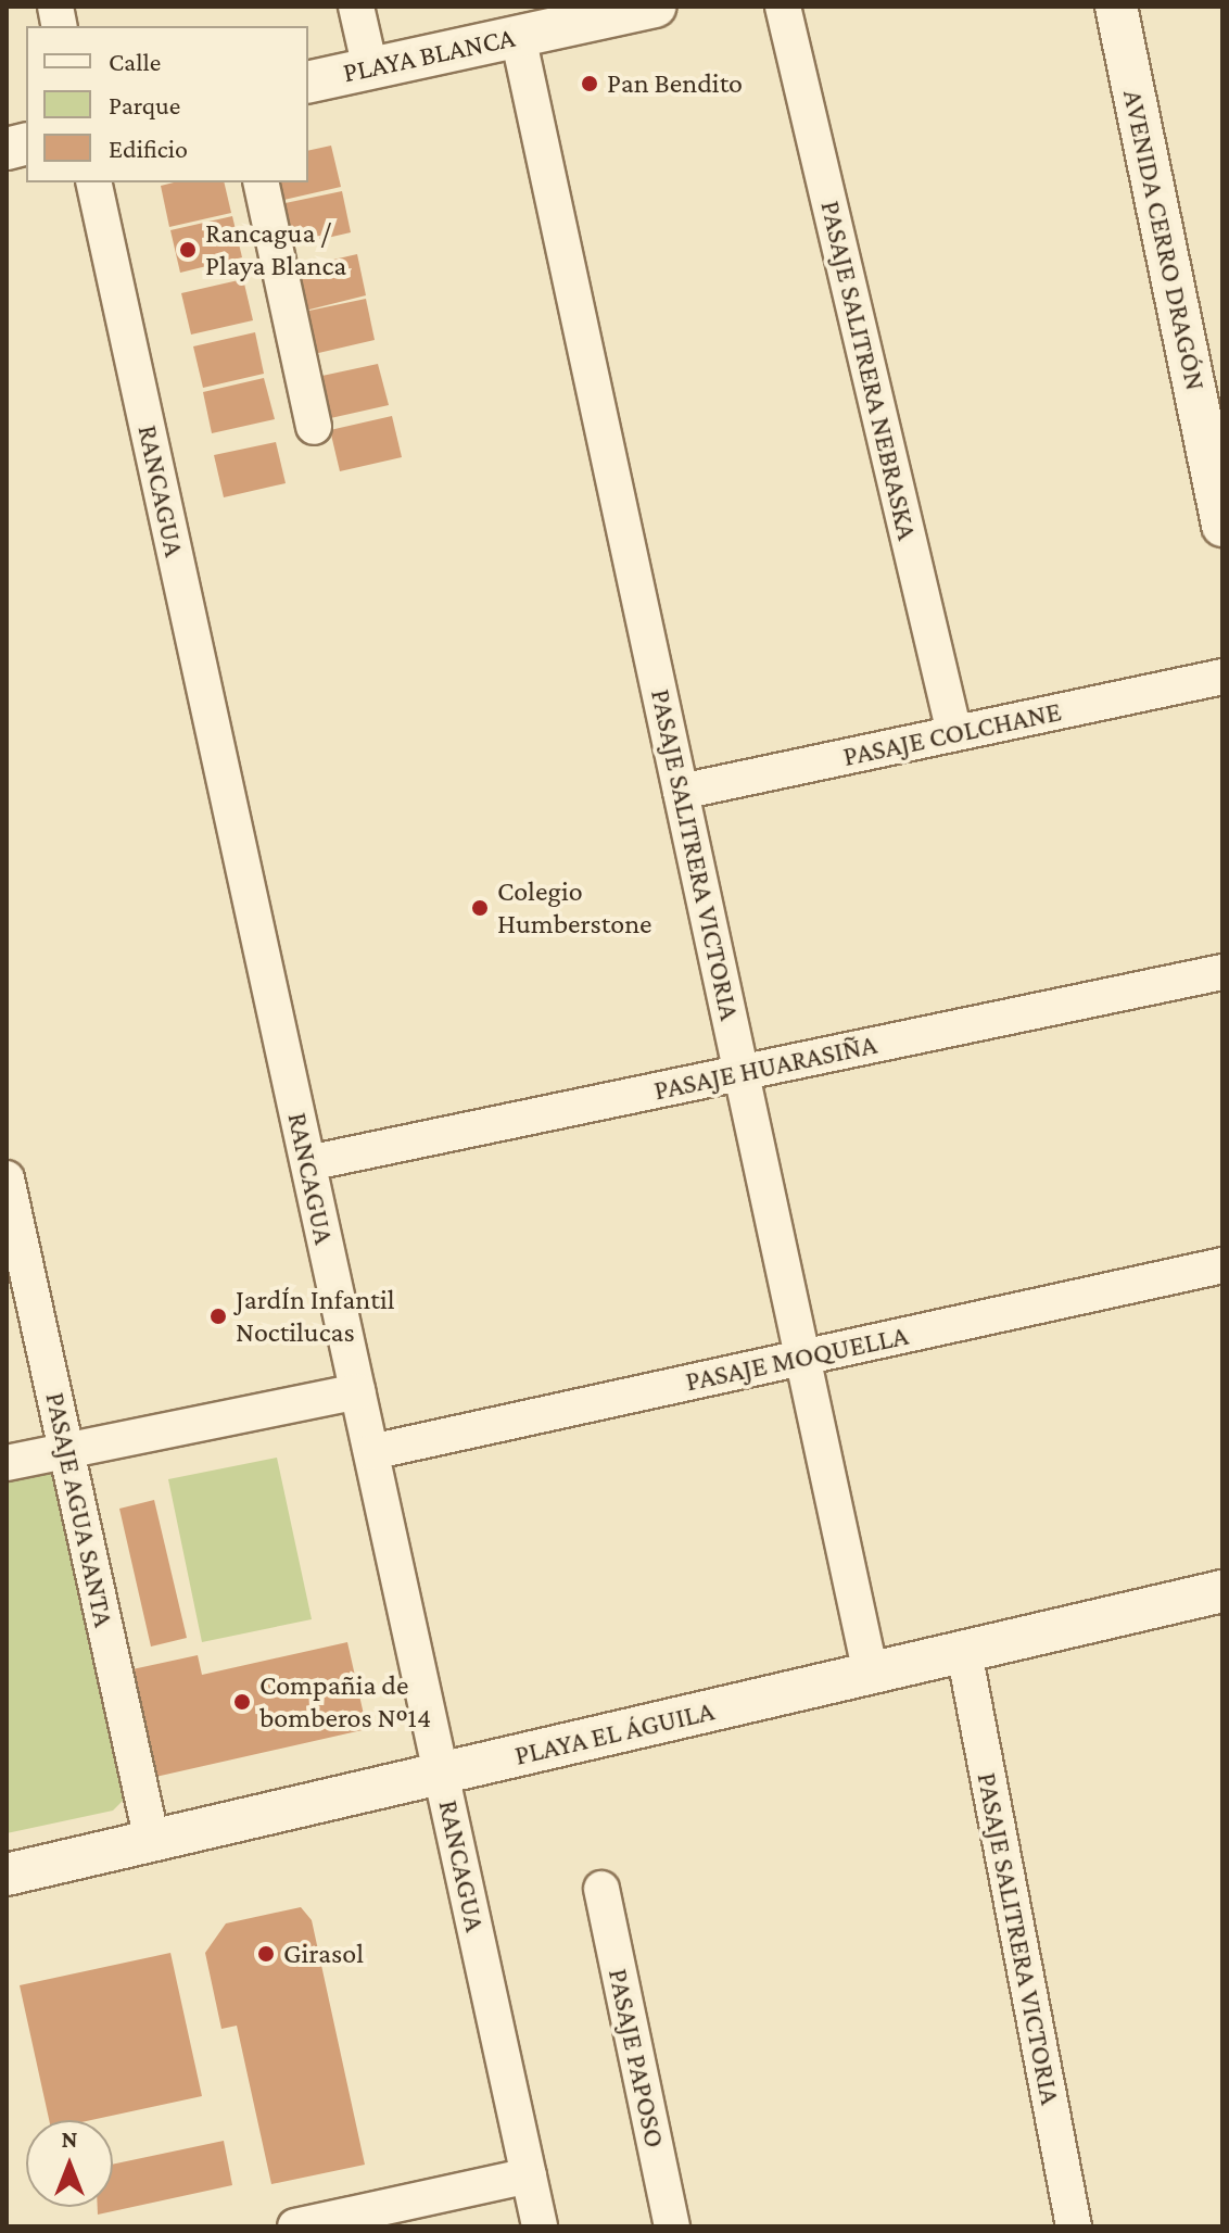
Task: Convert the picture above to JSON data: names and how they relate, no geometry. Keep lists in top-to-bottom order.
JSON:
{
  "streets": {
    "street": [
      "PLAYA BLANCA",
      "AVENIDA CERRO DRAGÓN",
      "PASAJE SALITRERA NEBRASKA",
      "RANCAGUA",
      "PASAJE COLCHANE",
      "PASAJE SALITRERA VICTORIA",
      "PASAJE HUARASIÑA",
      "PASAJE MOQUELLA",
      "PASAJE AGUA SANTA",
      "PLAYA EL ÁGUILA",
      "PASAJE PAPOSO"
    ]
  },
  "crossings": [
    ["PLAYA BLANCA", "PASAJE SALITRERA VICTORIA"],
    ["PASAJE SALITRERA NEBRASKA", "PASAJE COLCHANE"],
    ["RANCAGUA", "PASAJE HUARASIÑA"],
    ["RANCAGUA", "PASAJE MOQUELLA"],
    ["RANCAGUA", "PLAYA EL ÁGUILA"],
    ["PASAJE COLCHANE", "PASAJE SALITRERA VICTORIA"],
    ["PASAJE SALITRERA VICTORIA", "PASAJE HUARASIÑA"],
    ["PASAJE SALITRERA VICTORIA", "PASAJE MOQUELLA"],
    ["PASAJE SALITRERA VICTORIA", "PLAYA EL ÁGUILA"],
    ["PASAJE AGUA SANTA", "PLAYA EL ÁGUILA"]
  ],
  "places": [
    "Pan Bendito",
    "Rancagua / Playa Blanca",
    "Colegio Humberstone",
    "JardÍn Infantil Noctilucas",
    "Compañia de bomberos Nº14",
    "Girasol"
  ],
  "legend": ["Calle", "Parque", "Edificio"],
  "north": "top"
}
